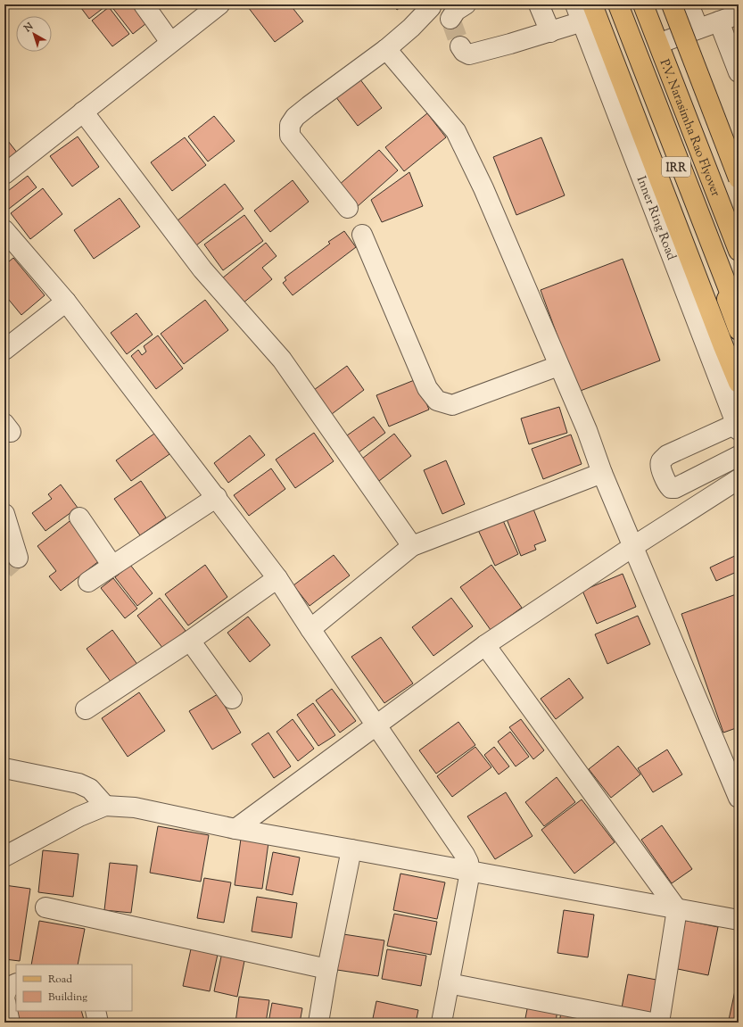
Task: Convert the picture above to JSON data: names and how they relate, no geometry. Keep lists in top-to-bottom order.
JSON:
{
  "streets": {
    "main road": ["P.V. Narasimha Rao Flyover", "IRR"],
    "street": ["Inner Ring Road"]
  },
  "legend": ["Road", "Building"],
  "north": "top left"
}
